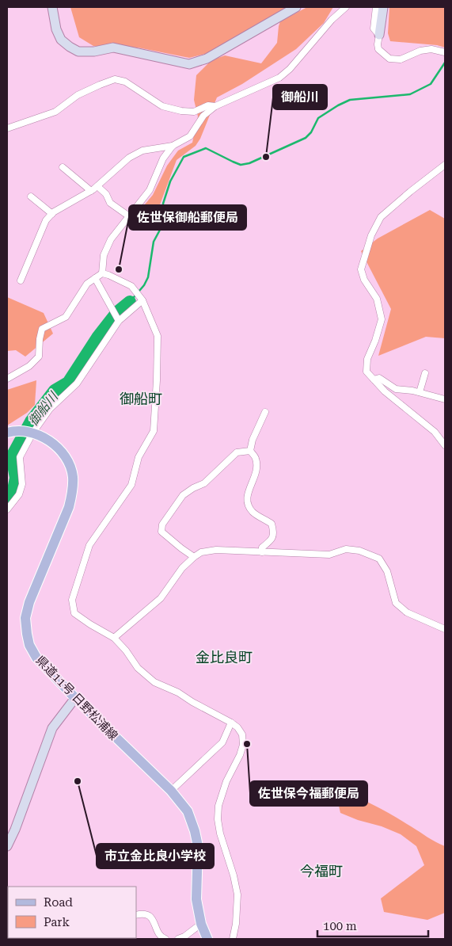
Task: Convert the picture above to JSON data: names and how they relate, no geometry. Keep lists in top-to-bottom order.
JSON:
{
  "streets": {
    "main road": ["県道11号 日野松浦線"]
  },
  "districts": ["御船町", "金比良町", "今福町"],
  "water": ["御船川"],
  "places": [
    "御船川",
    "佐世保御船郵便局",
    "佐世保今福郵便局",
    "市立金比良小学校"
  ],
  "legend": ["Road", "Park"],
  "scale_bar": "100 m"
}
